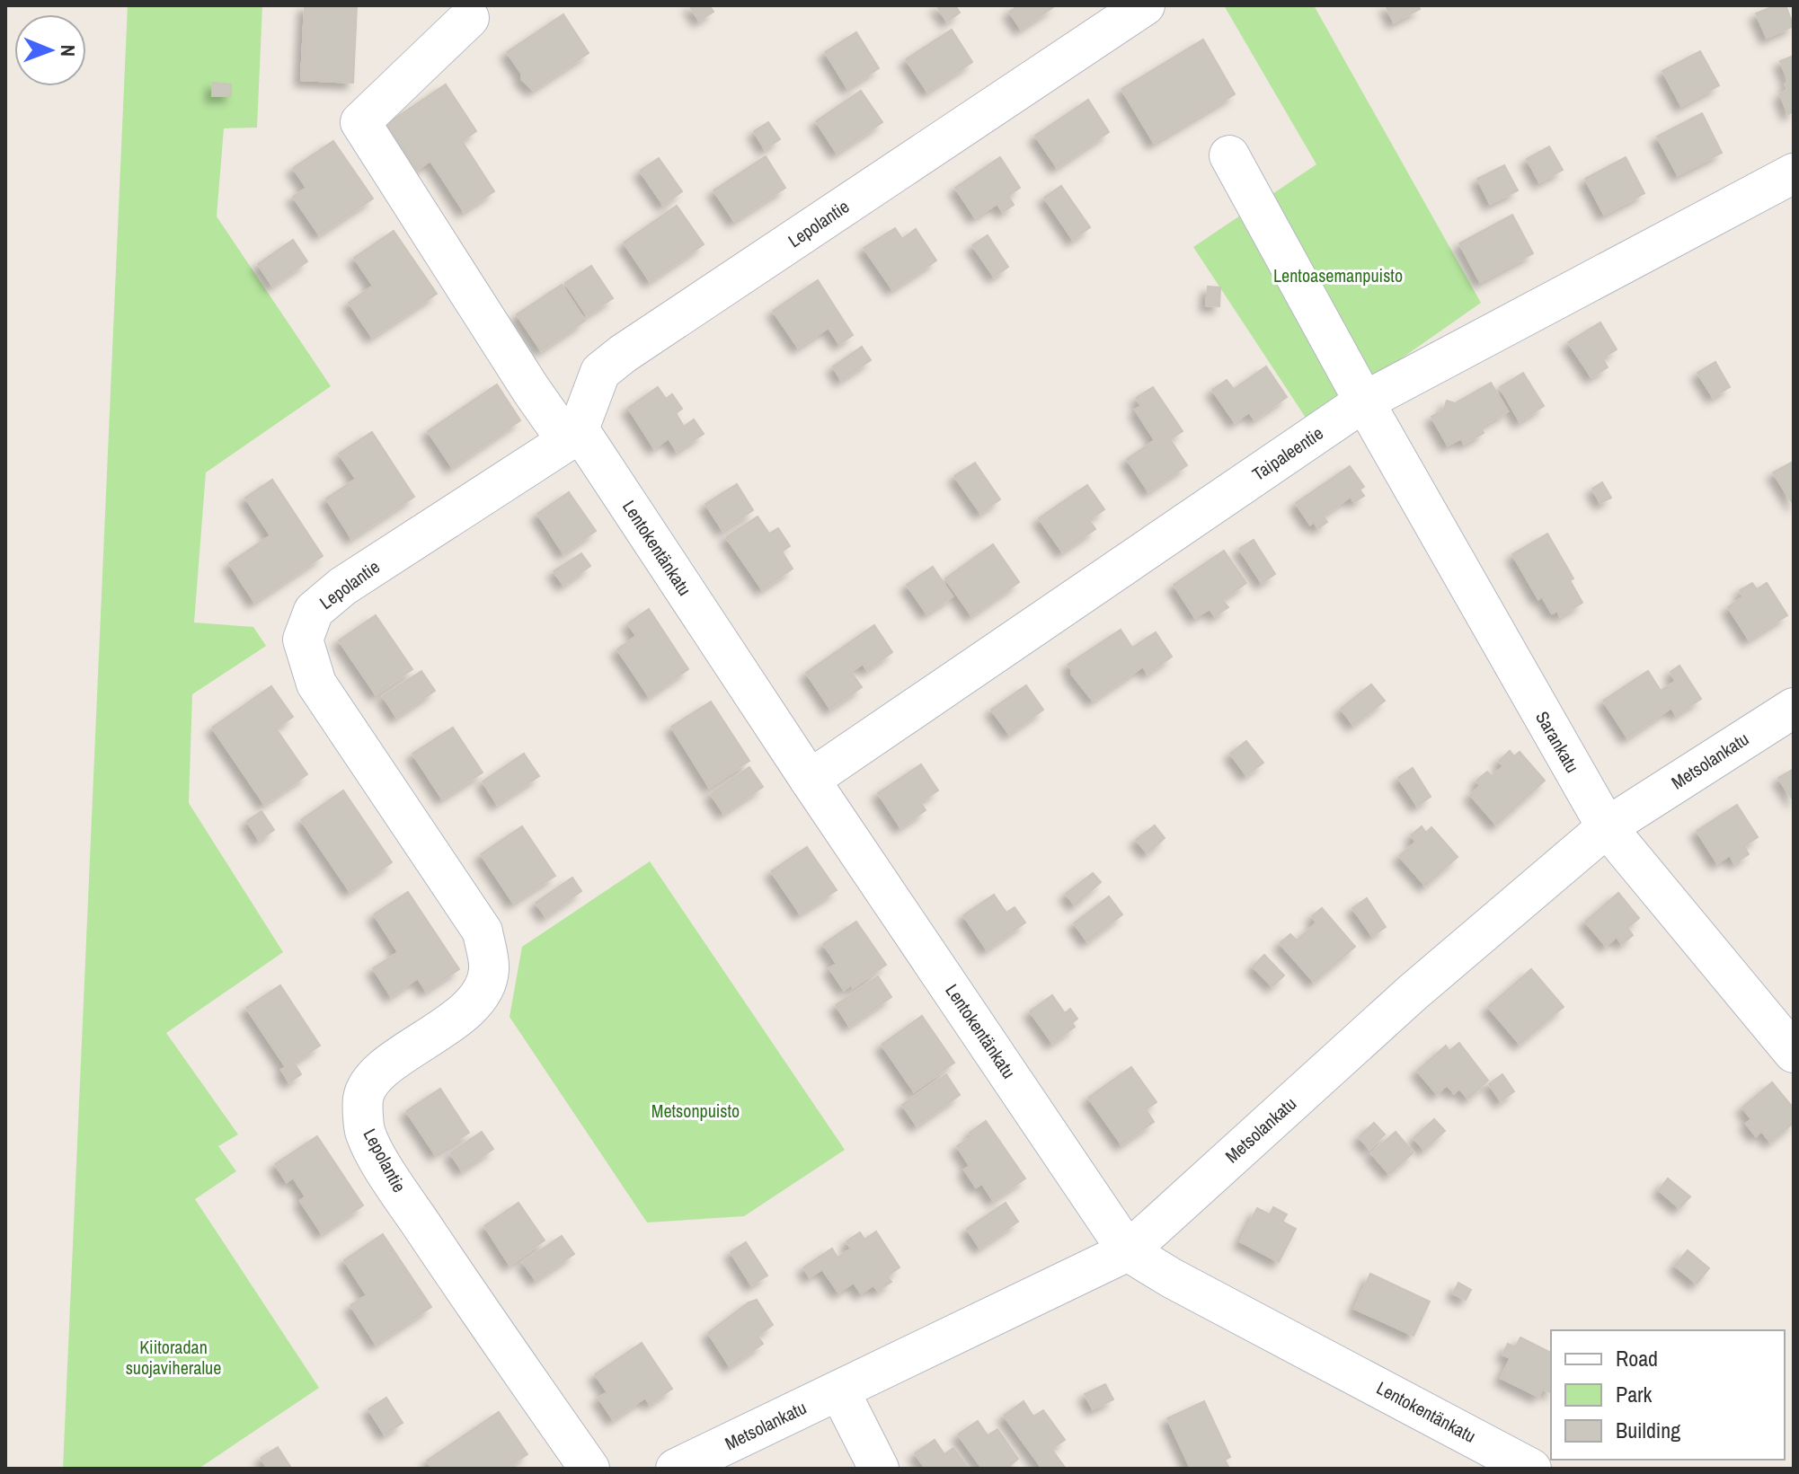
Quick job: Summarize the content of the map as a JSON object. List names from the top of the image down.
{
  "streets": {
    "street": [
      "Lepolantie",
      "Taipaleentie",
      "Lentokentänkatu",
      "Sarankatu",
      "Metsolankatu"
    ]
  },
  "crossings": [
    ["Lepolantie", "Lentokentänkatu"],
    ["Taipaleentie", "Lentokentänkatu"],
    ["Taipaleentie", "Sarankatu"],
    ["Lentokentänkatu", "Metsolankatu"],
    ["Sarankatu", "Metsolankatu"]
  ],
  "parks": ["Lentoasemanpuisto", "Metsonpuisto", "Kiitoradan suojaviheralue"],
  "legend": ["Road", "Park", "Building"],
  "north": "right"
}
